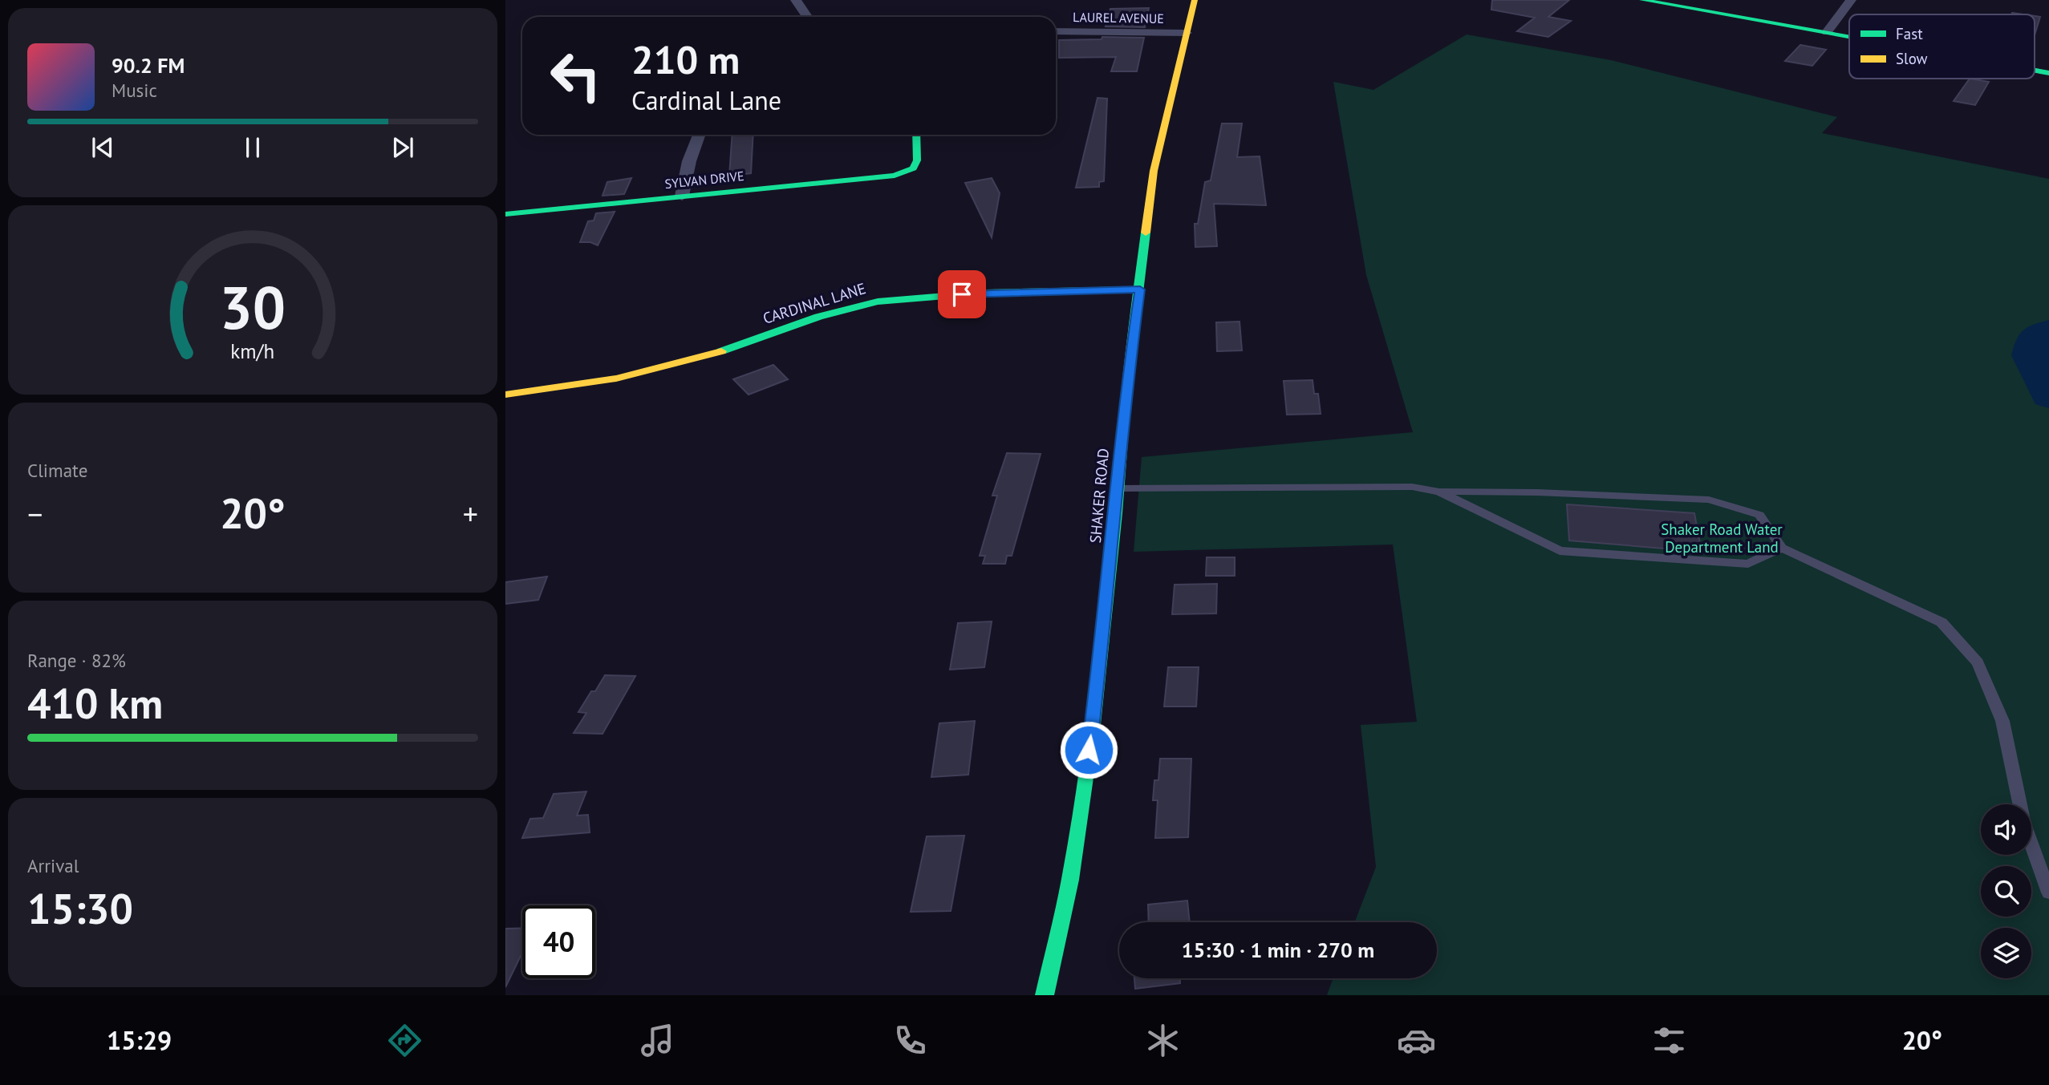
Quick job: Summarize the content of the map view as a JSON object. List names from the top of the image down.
{
  "streets": {
    "street": [
      "LAUREL AVENUE",
      "SYLVAN DRIVE",
      "CARDINAL LANE",
      "SHAKER ROAD"
    ]
  },
  "crossings": [
    ["LAUREL AVENUE", "SHAKER ROAD"],
    ["CARDINAL LANE", "SHAKER ROAD"]
  ],
  "parks": ["Shaker Road Water Department Land"],
  "legend": ["Fast", "Slow"],
  "page": {
    "turn": ["210 m", "Cardinal Lane"],
    "song": ["90.2 FM", "Music"],
    "tile": [
      "Climate",
      ["Range · 82%", "410 km"],
      ["Arrival", "15:30"]
    ],
    "heat": ["−", "20°", "+"],
    "limit": "40",
    "trip": "15:30 · 1 min · 270 m",
    "tabs": ["15:29", "20°"],
    "gauge": ["30", "km/h"]
  }
}
